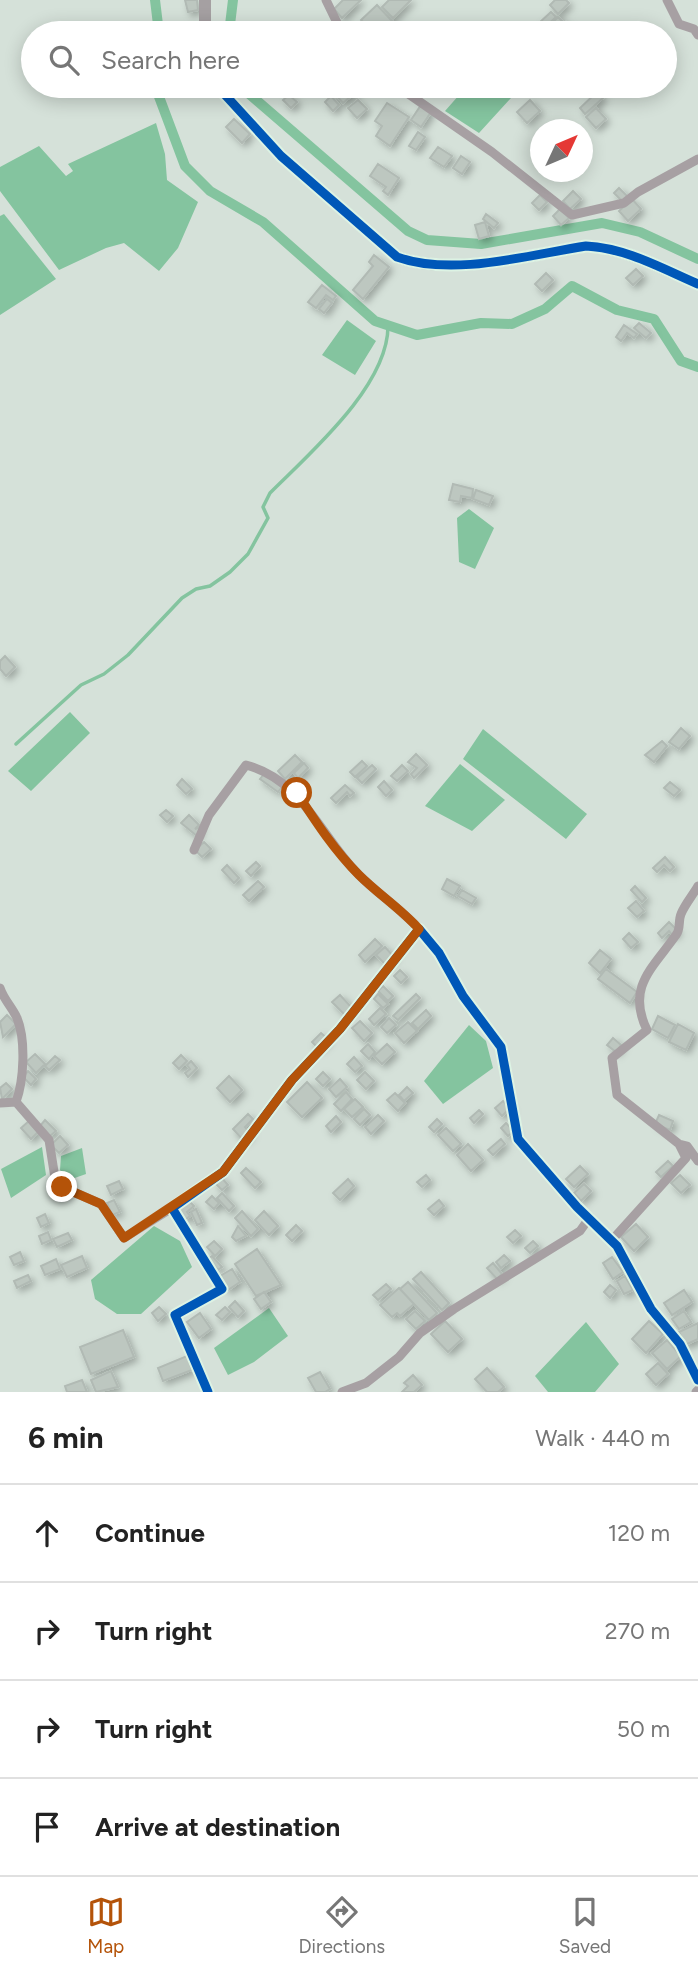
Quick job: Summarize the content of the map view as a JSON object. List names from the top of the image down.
{
  "north": "top right",
  "page": {
    "search": "Search here",
    "heading": ["6 min", "Walk · 440 m"],
    "list": [
      ["Continue", "120 m"],
      ["Turn right", "270 m"],
      ["Turn right", "50 m"],
      "Arrive at destination"
    ],
    "nav": ["Map", "Directions", "Saved"]
  }
}
